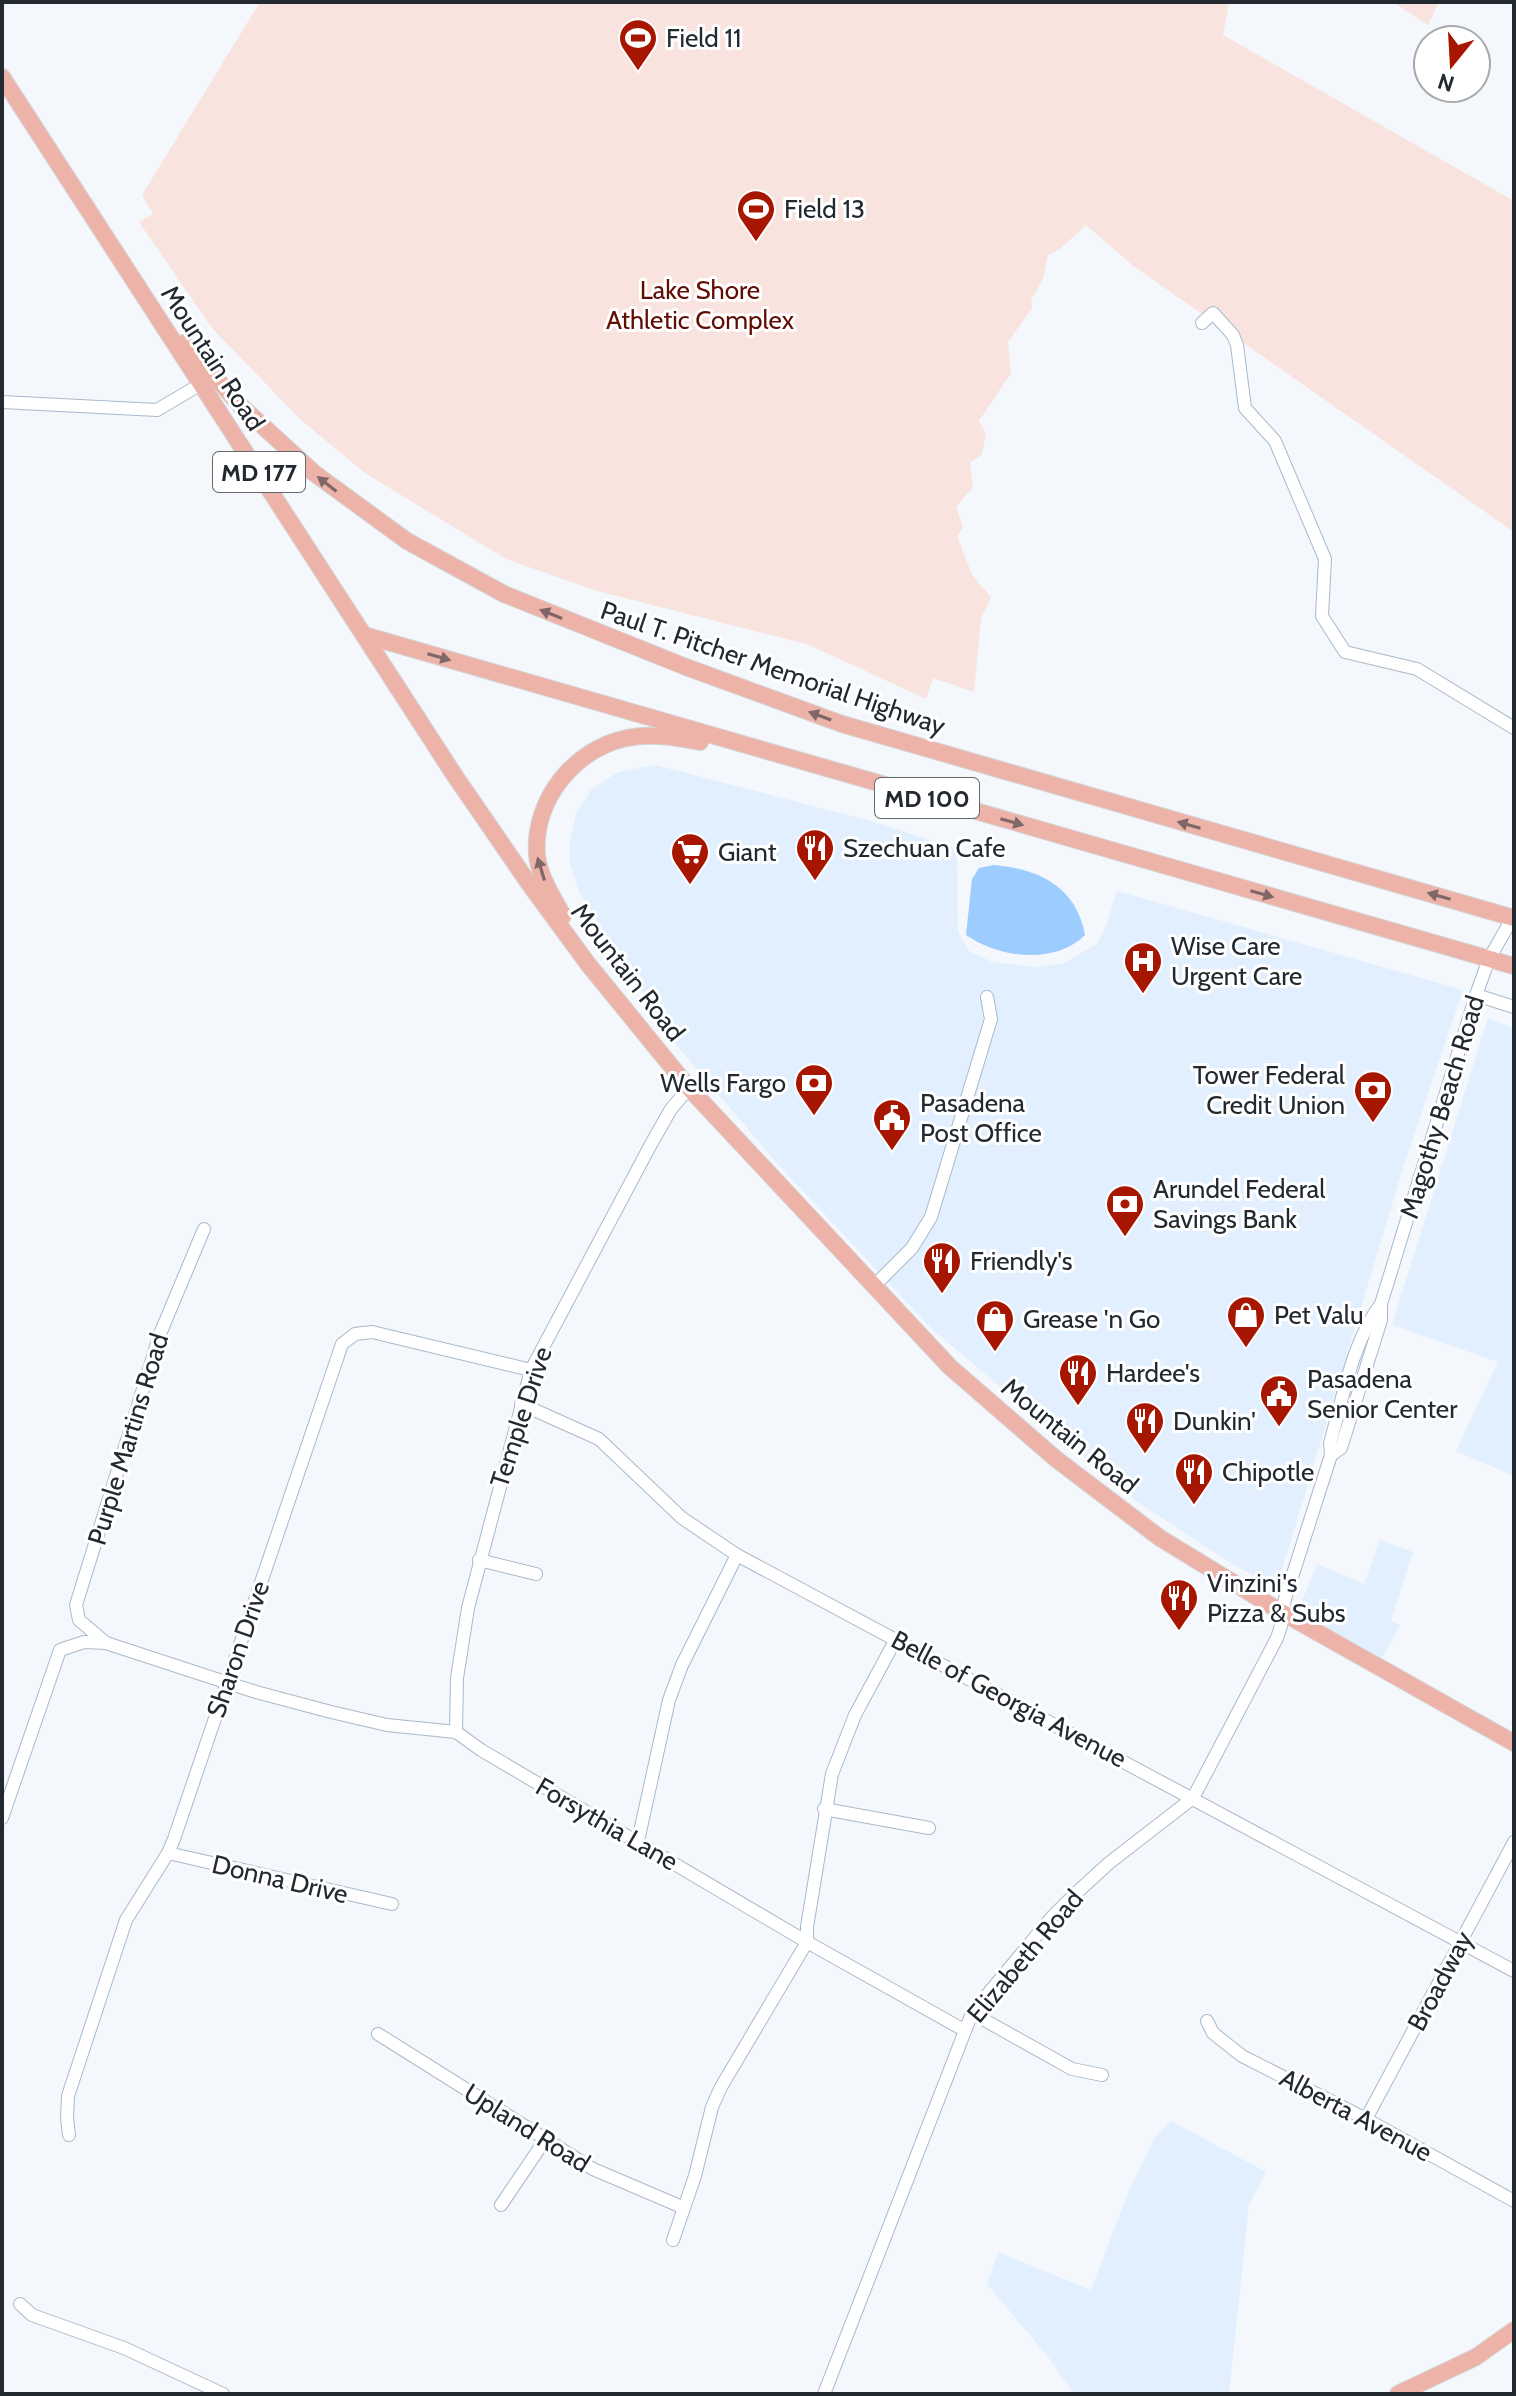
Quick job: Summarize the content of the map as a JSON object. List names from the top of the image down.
{
  "streets": {
    "main road": [
      "Mountain Road",
      "MD 177",
      "Paul T. Pitcher Memorial Highway",
      "MD 100"
    ],
    "street": [
      "Magothy Beach Road",
      "Temple Drive",
      "Purple Martins Road",
      "Sharon Drive",
      "Belle of Georgia Avenue",
      "Forsythia Lane",
      "Donna Drive",
      "Elizabeth Road",
      "Broadway",
      "Alberta Avenue",
      "Upland Road"
    ]
  },
  "crossings": [
    ["Mountain Road", "Paul T. Pitcher Memorial Highway"],
    ["Mountain Road", "MD 100"],
    ["Mountain Road", "Magothy Beach Road"],
    ["Mountain Road", "Temple Drive"],
    ["Mountain Road", "Elizabeth Road"],
    ["Paul T. Pitcher Memorial Highway", "Magothy Beach Road"],
    ["MD 100", "Magothy Beach Road"],
    ["Magothy Beach Road", "Elizabeth Road"],
    ["Temple Drive", "Sharon Drive"],
    ["Temple Drive", "Belle of Georgia Avenue"],
    ["Temple Drive", "Forsythia Lane"],
    ["Purple Martins Road", "Sharon Drive"],
    ["Purple Martins Road", "Forsythia Lane"],
    ["Sharon Drive", "Forsythia Lane"],
    ["Sharon Drive", "Donna Drive"],
    ["Belle of Georgia Avenue", "Elizabeth Road"],
    ["Belle of Georgia Avenue", "Broadway"],
    ["Forsythia Lane", "Elizabeth Road"],
    ["Broadway", "Alberta Avenue"]
  ],
  "parks": ["Lake Shore Athletic Complex"],
  "places": {
    "sports": ["Field 11", "Field 13"],
    "restaurant": [
      "Szechuan Cafe",
      "Friendly's",
      "Hardee's",
      "Dunkin'",
      "Chipotle",
      "Vinzini's Pizza & Subs"
    ],
    "supermarket": ["Giant"],
    "hospital": ["Wise Care Urgent Care"],
    "bank": ["Wells Fargo", "Tower Federal Credit Union", "Arundel Federal Savings Bank"],
    "public building": ["Pasadena Post Office", "Pasadena Senior Center"],
    "shop": ["Pet Valu", "Grease 'n Go"]
  },
  "north": "bottom"
}
